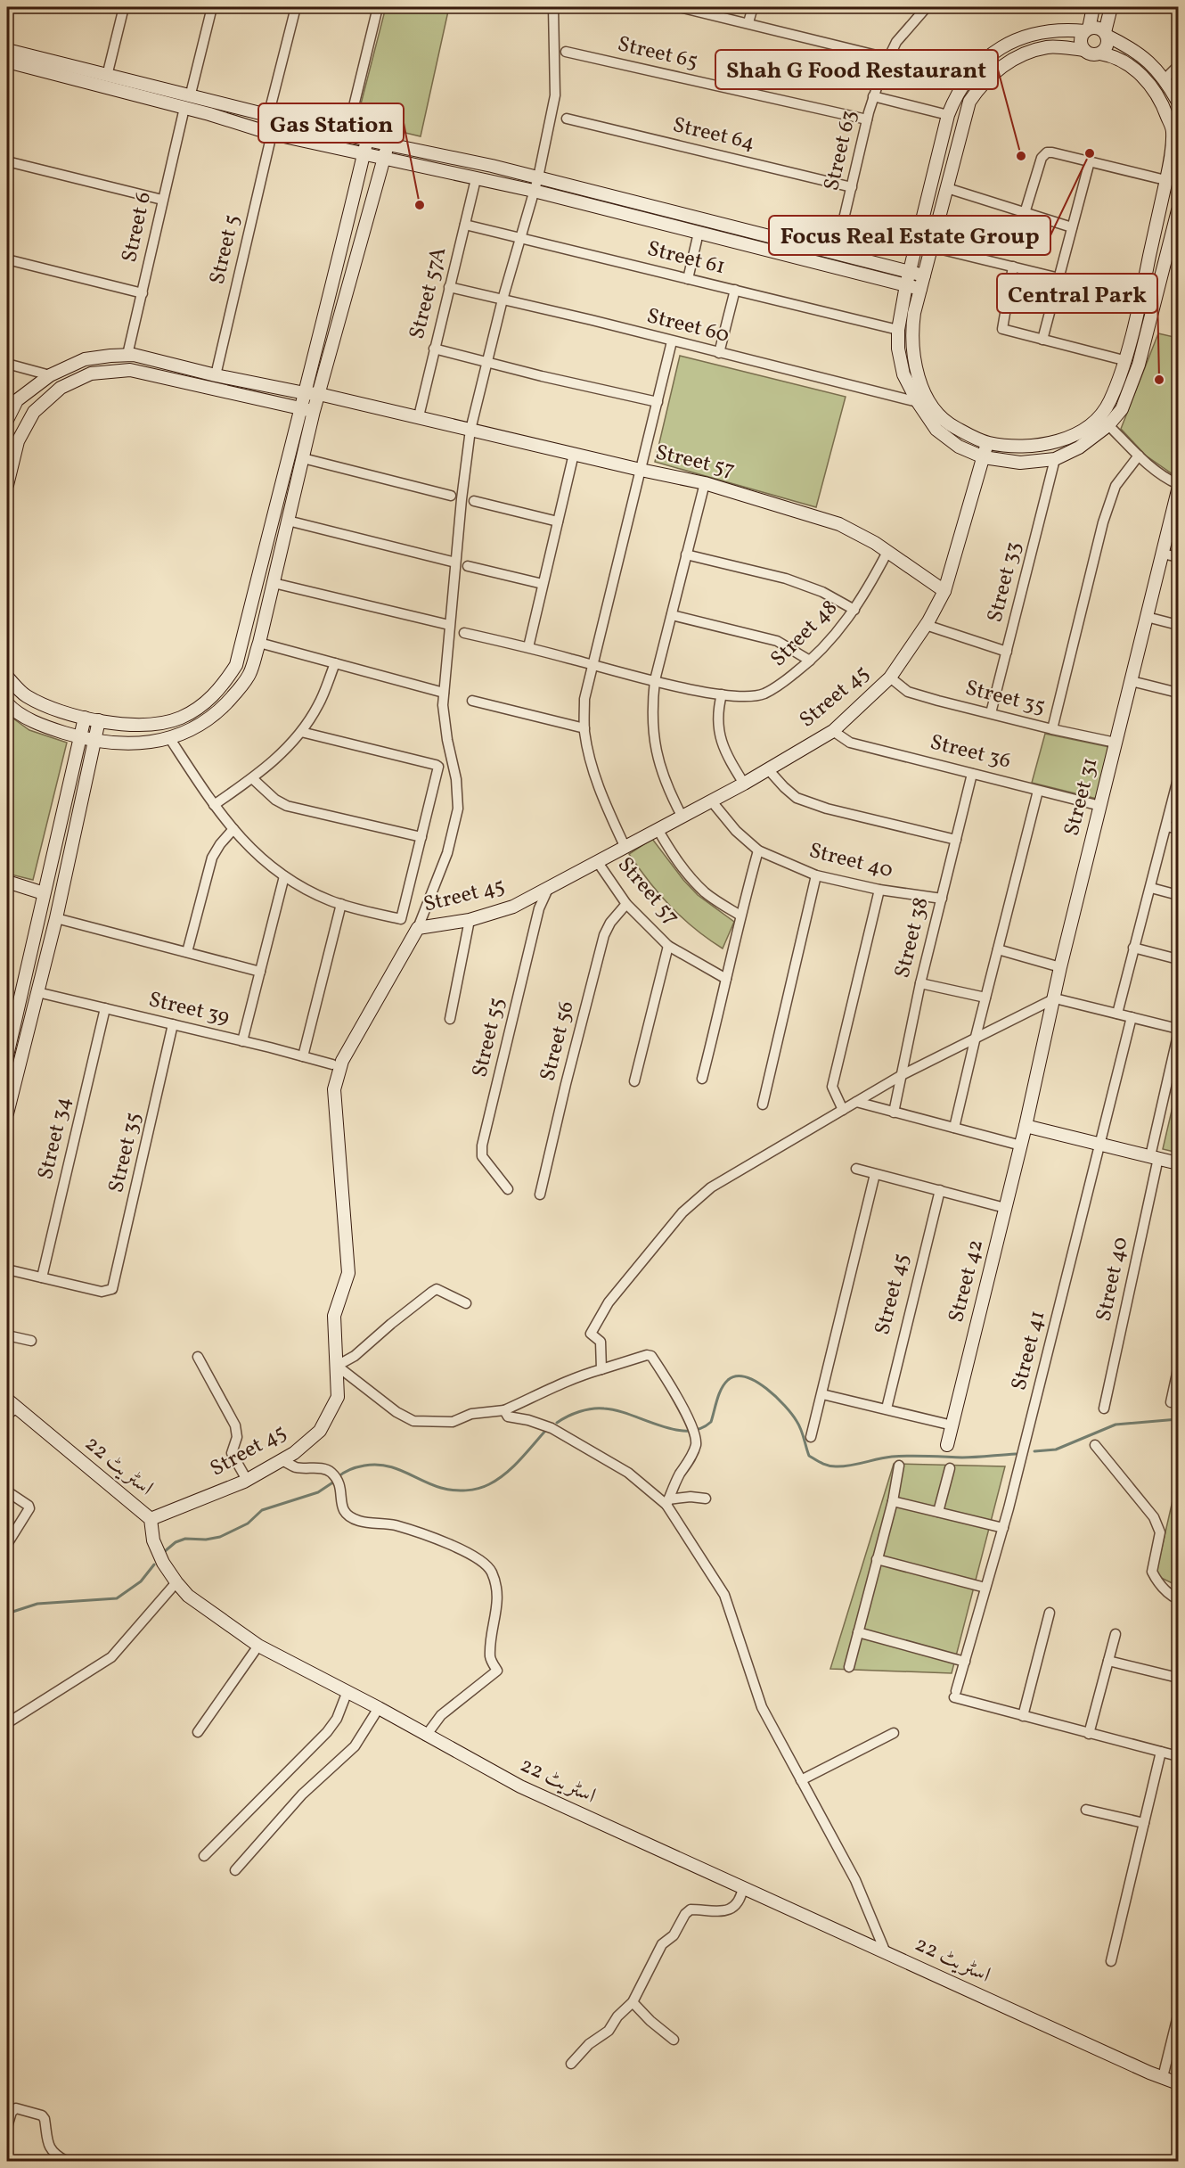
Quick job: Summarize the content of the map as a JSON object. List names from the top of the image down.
{
  "streets": {
    "street": [
      "Street 65",
      "Street 64",
      "Street 63",
      "Street 6",
      "Street 5",
      "Street 61",
      "Street 57A",
      "Street 60",
      "Street 57",
      "Street 33",
      "Street 48",
      "Street 45",
      "Street 35",
      "Street 36",
      "Street 31",
      "Street 40",
      "Street 38",
      "Street 39",
      "Street 55",
      "Street 56",
      "Street 34",
      "Street 42",
      "Street 41",
      "اسٹریٹ 22"
    ]
  },
  "crossings": [
    ["Street 65", "Street 63"],
    ["Street 64", "Street 63"],
    ["Street 6", "Street 57"],
    ["Street 5", "Street 57"],
    ["Street 61", "Street 57A"],
    ["Street 57A", "Street 60"],
    ["Street 57A", "Street 57"],
    ["Street 57", "Street 48"],
    ["Street 57", "Street 45"],
    ["Street 57", "Street 56"],
    ["Street 33", "Street 35"],
    ["Street 45", "Street 35"],
    ["Street 45", "Street 36"],
    ["Street 45", "Street 40"],
    ["Street 45", "Street 55"],
    ["Street 45", "اسٹریٹ 22"],
    ["Street 35", "Street 31"],
    ["Street 35", "Street 39"],
    ["Street 35", "Street 34"],
    ["Street 36", "Street 31"],
    ["Street 36", "Street 38"],
    ["Street 31", "Street 42"],
    ["Street 40", "Street 38"],
    ["Street 39", "Street 34"]
  ],
  "places": [
    "Focus Real Estate Group",
    "Shah G Food Restaurant",
    "Gas Station",
    "Central Park"
  ]
}
